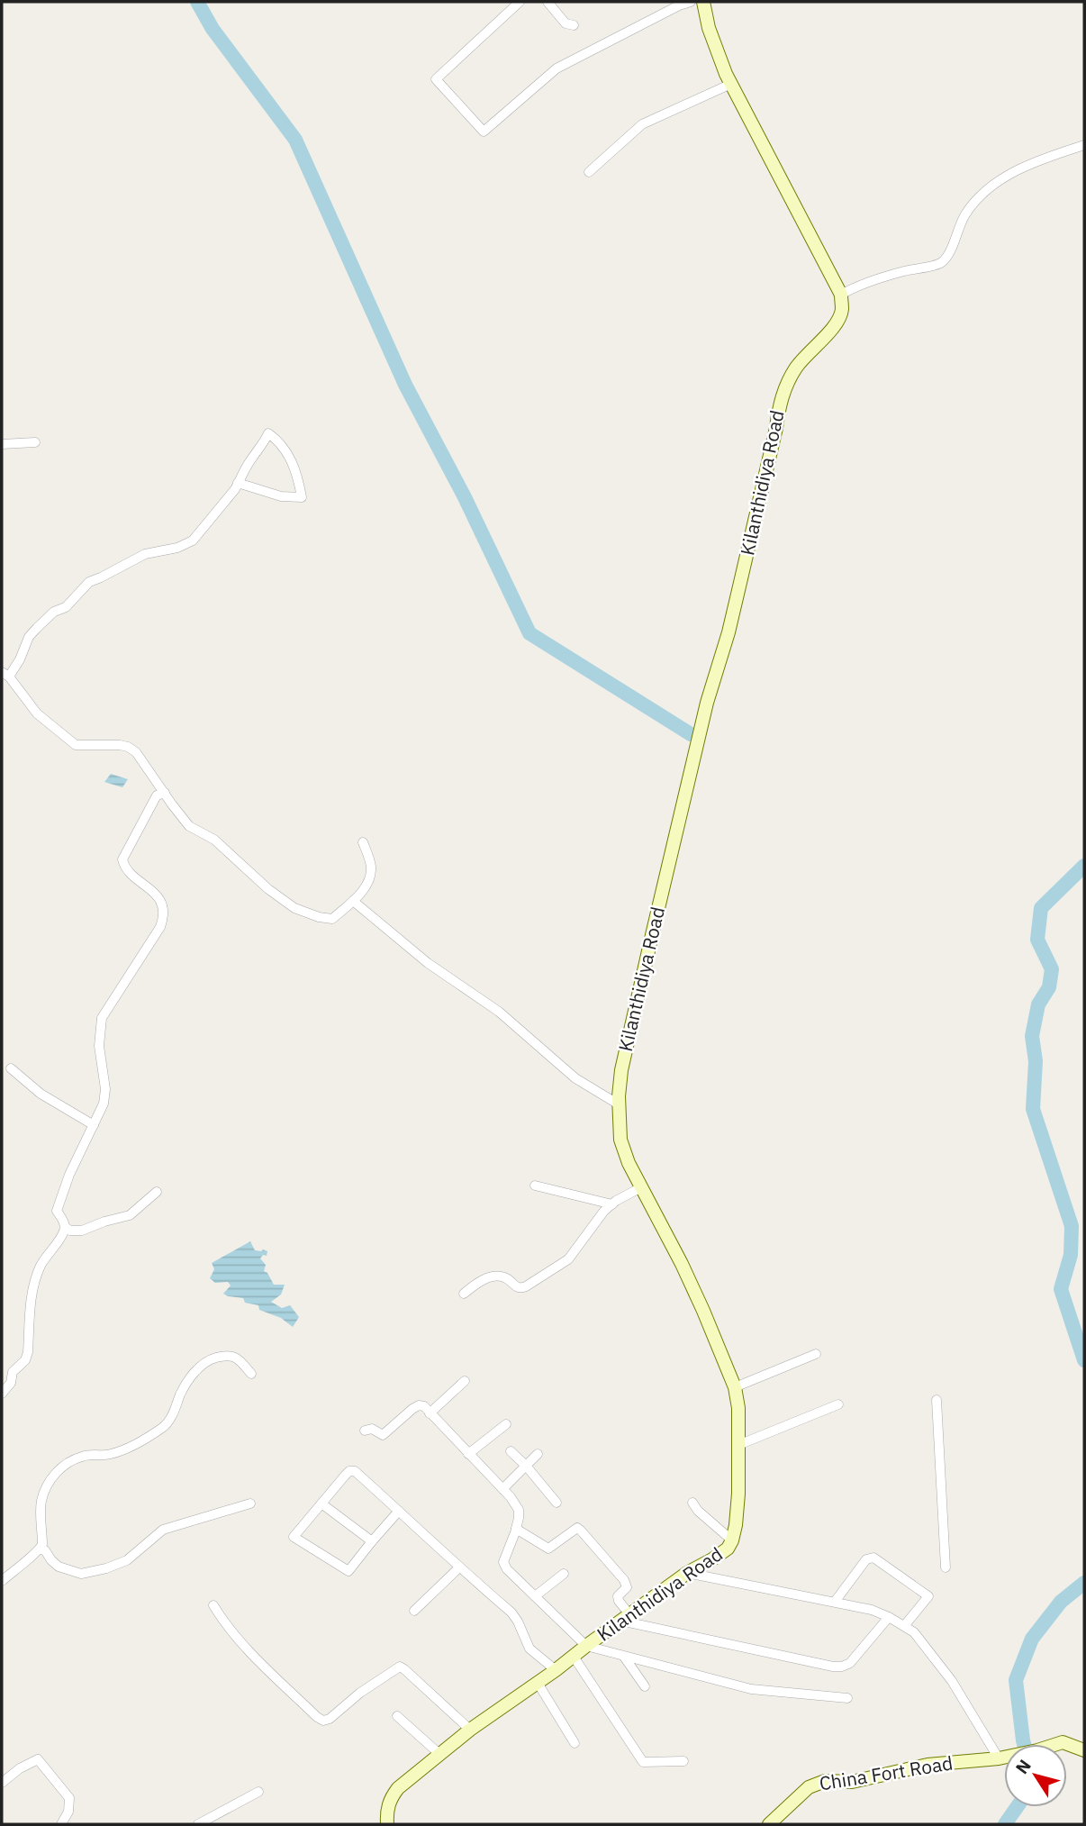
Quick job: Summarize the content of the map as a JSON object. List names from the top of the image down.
{
  "streets": {
    "street": ["Kilanthidiya Road", "China Fort Road"]
  },
  "north": "top left"
}
